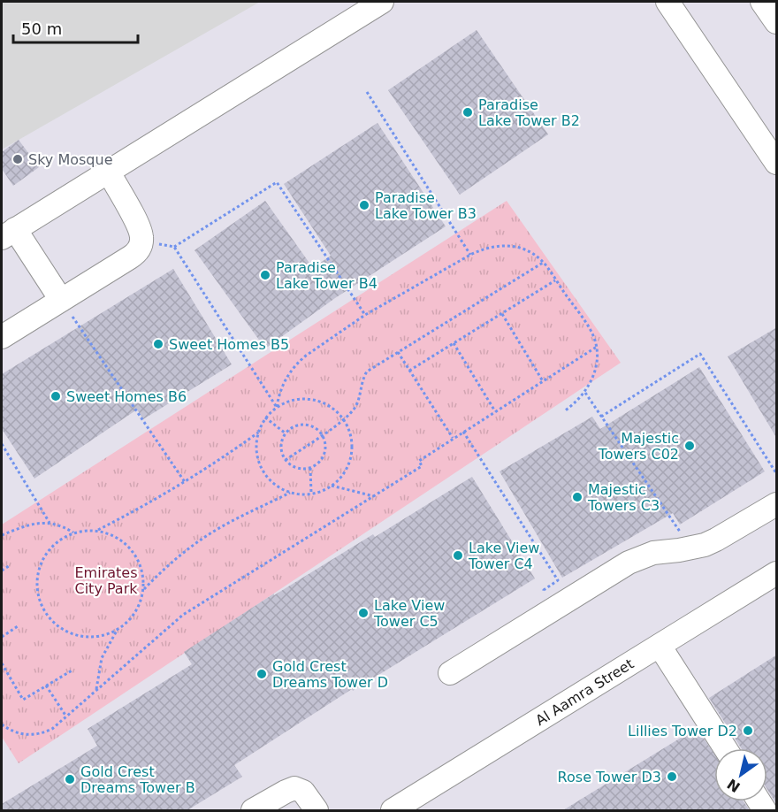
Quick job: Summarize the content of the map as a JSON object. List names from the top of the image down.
{
  "streets": {
    "street": ["Al Aamra Street"]
  },
  "parks": ["Emirates City Park"],
  "places": [
    "Paradise Lake Tower B2",
    "Sky Mosque",
    "Paradise Lake Tower B3",
    "Paradise Lake Tower B4",
    "Sweet Homes B5",
    "Sweet Homes B6",
    "Majestic Towers C02",
    "Majestic Towers C3",
    "Lake View Tower C4",
    "Lake View Tower C5",
    "Gold Crest Dreams Tower D",
    "Lillies Tower D2",
    "Rose Tower D3",
    "Gold Crest Dreams Tower B"
  ],
  "scale_bar": "50 m",
  "north": "bottom left"
}
